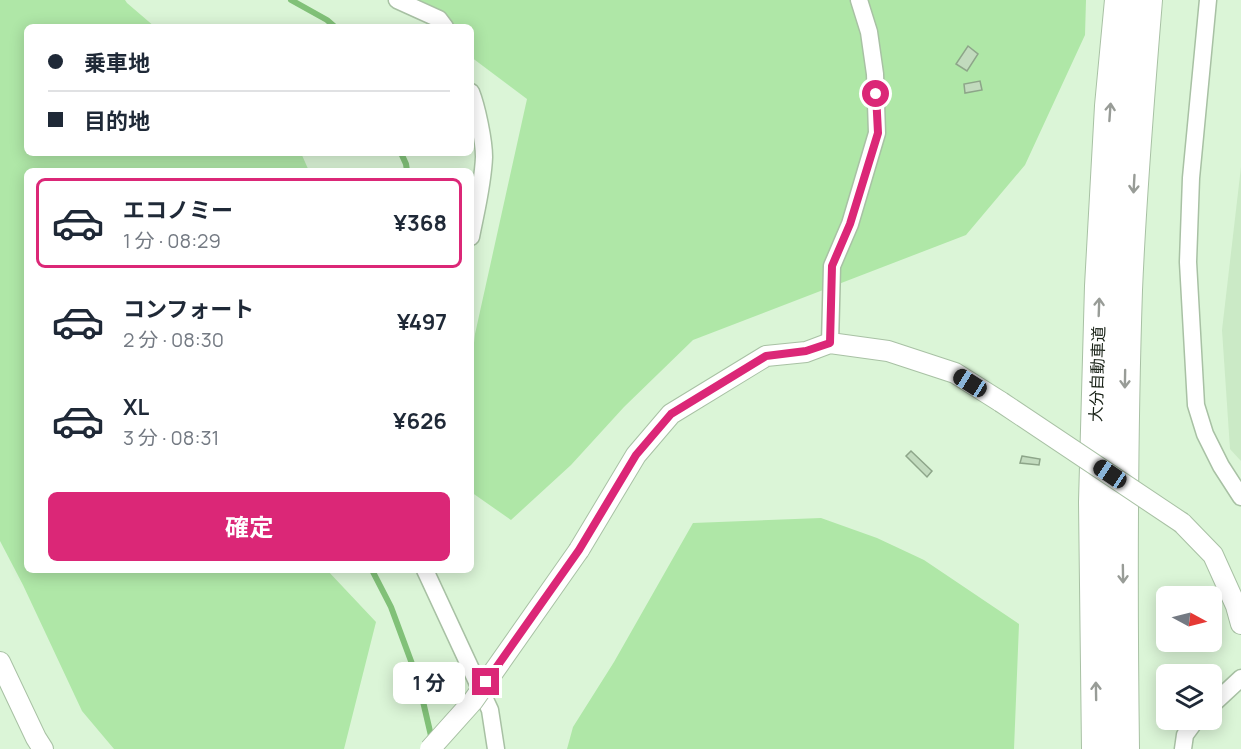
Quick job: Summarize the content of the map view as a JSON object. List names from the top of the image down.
{
  "streets": {
    "highway": ["大分自動車道"]
  },
  "north": "right",
  "page": {
    "banner": ["乗車地", "目的地"],
    "list": [
      {
        "name": "エコノミー",
        "note": "1 分 · 08:29",
        "value": "¥368"
      },
      {
        "name": "コンフォート",
        "note": "2 分 · 08:30",
        "value": "¥497"
      },
      {
        "name": "XL",
        "note": "3 分 · 08:31",
        "value": "¥626"
      }
    ],
    "buttons": "確定",
    "bubble": "1 分"
  }
}
